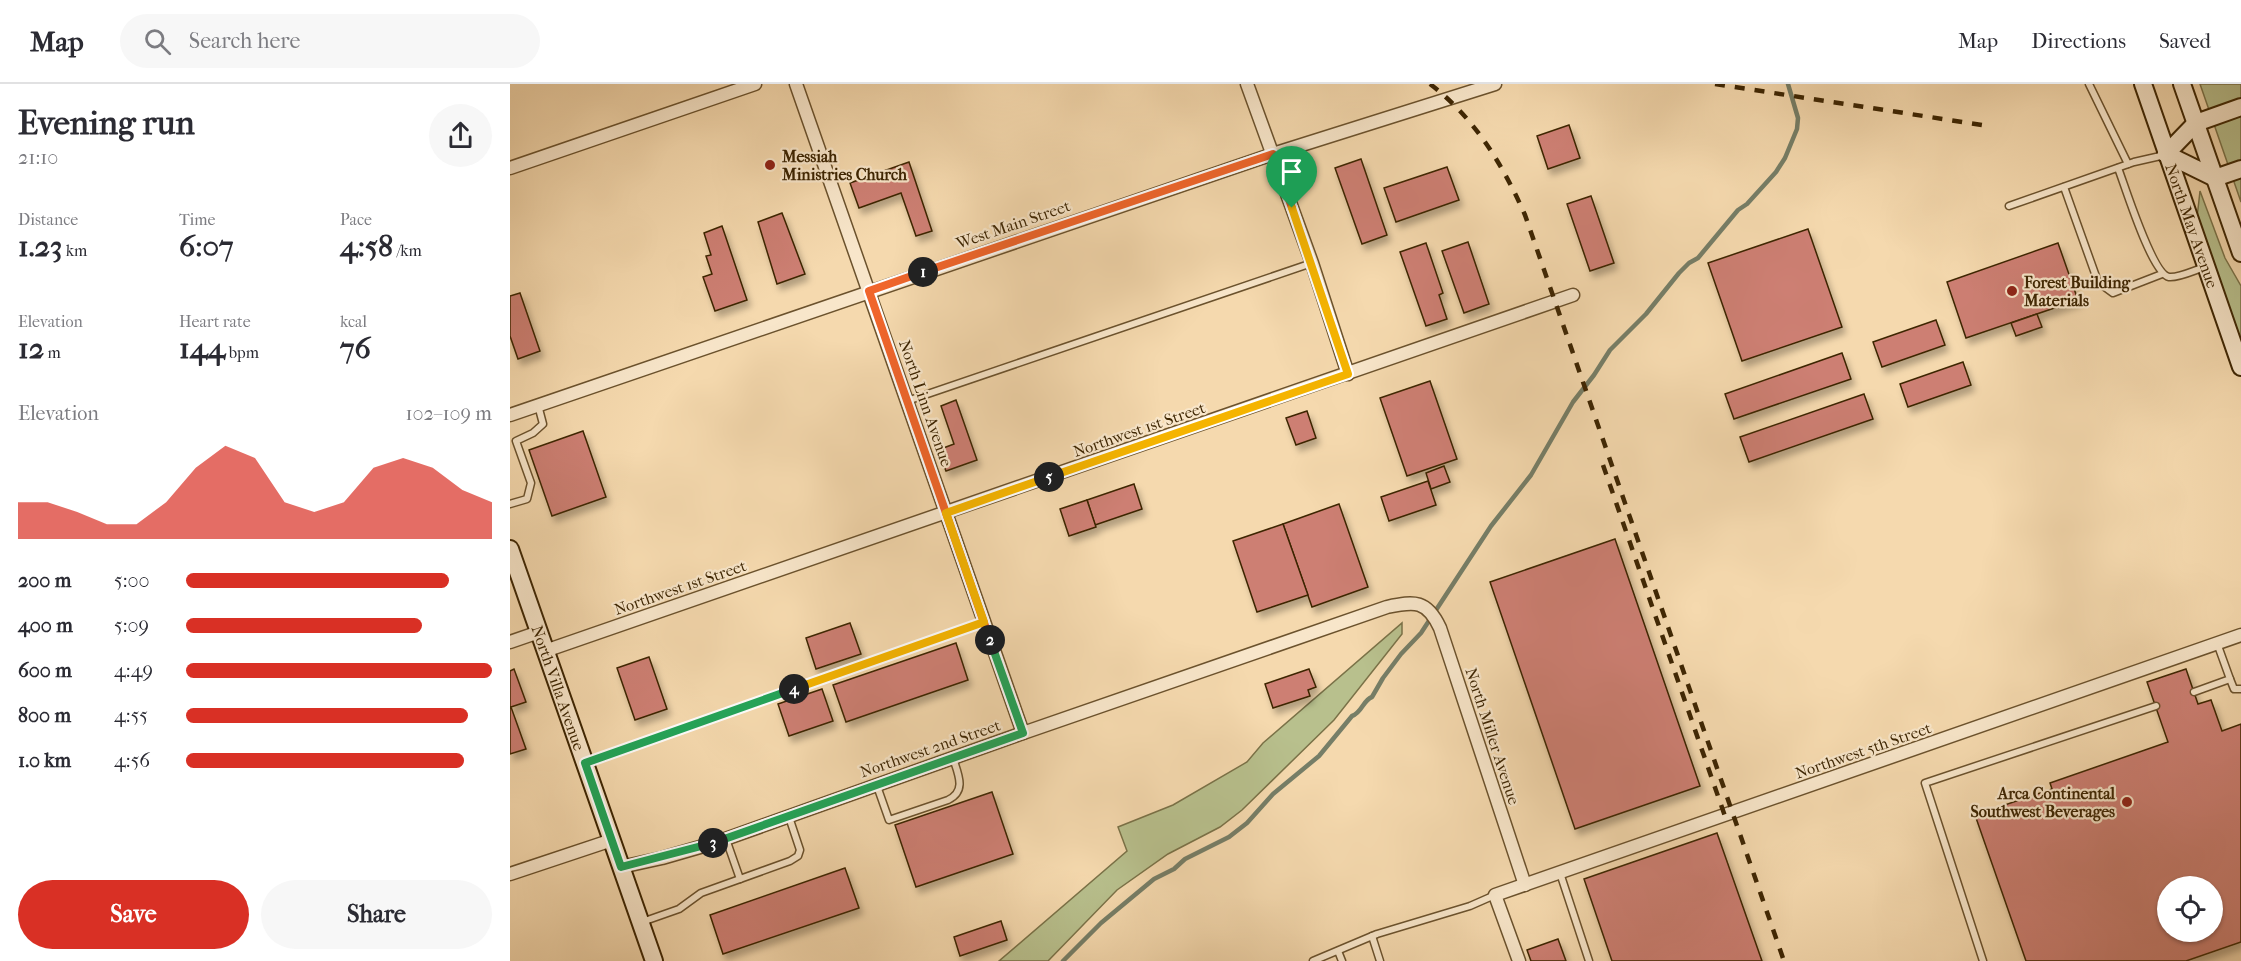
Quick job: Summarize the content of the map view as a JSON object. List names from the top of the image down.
{
  "streets": {
    "main road": ["North May Avenue", "North Villa Avenue"],
    "street": [
      "West Main Street",
      "North Linn Avenue",
      "Northwest 1st Street",
      "North Miller Avenue",
      "Northwest 2nd Street",
      "Northwest 5th Street"
    ]
  },
  "crossings": [
    ["West Main Street", "North Linn Avenue"],
    ["North Linn Avenue", "Northwest 1st Street"],
    ["North Linn Avenue", "Northwest 2nd Street"],
    ["Northwest 1st Street", "North Villa Avenue"],
    ["North Villa Avenue", "Northwest 2nd Street"],
    ["North Miller Avenue", "Northwest 2nd Street"],
    ["North Miller Avenue", "Northwest 5th Street"]
  ],
  "places": ["Messiah Ministries Church", "Forest Building Materials", "Arca Continental Southwest Beverages"],
  "page": {
    "header": "Map",
    "search": "Search here",
    "nav": ["Map", "Directions", "Saved"],
    "heading": ["Evening run", "21:10"],
    "stats": [
      ["Distance", "1.23 km"],
      ["Time", "6:07"],
      ["Pace", "4:58 /km"],
      ["Elevation", "12 m"],
      ["Heart rate", "144 bpm"],
      ["kcal", "76"]
    ],
    "pins": [
      "1",
      "5",
      "2",
      "4",
      "3"
    ],
    "chart": ["Elevation", "102–109 m"],
    "list": [
      {
        "name": "200 m",
        "note": "5:00"
      },
      {
        "name": "400 m",
        "note": "5:09"
      },
      {
        "name": "600 m",
        "note": "4:49"
      },
      {
        "name": "800 m",
        "note": "4:55"
      },
      {
        "name": "1.0 km",
        "note": "4:56"
      }
    ],
    "buttons": ["Save", "Share"]
  }
}
